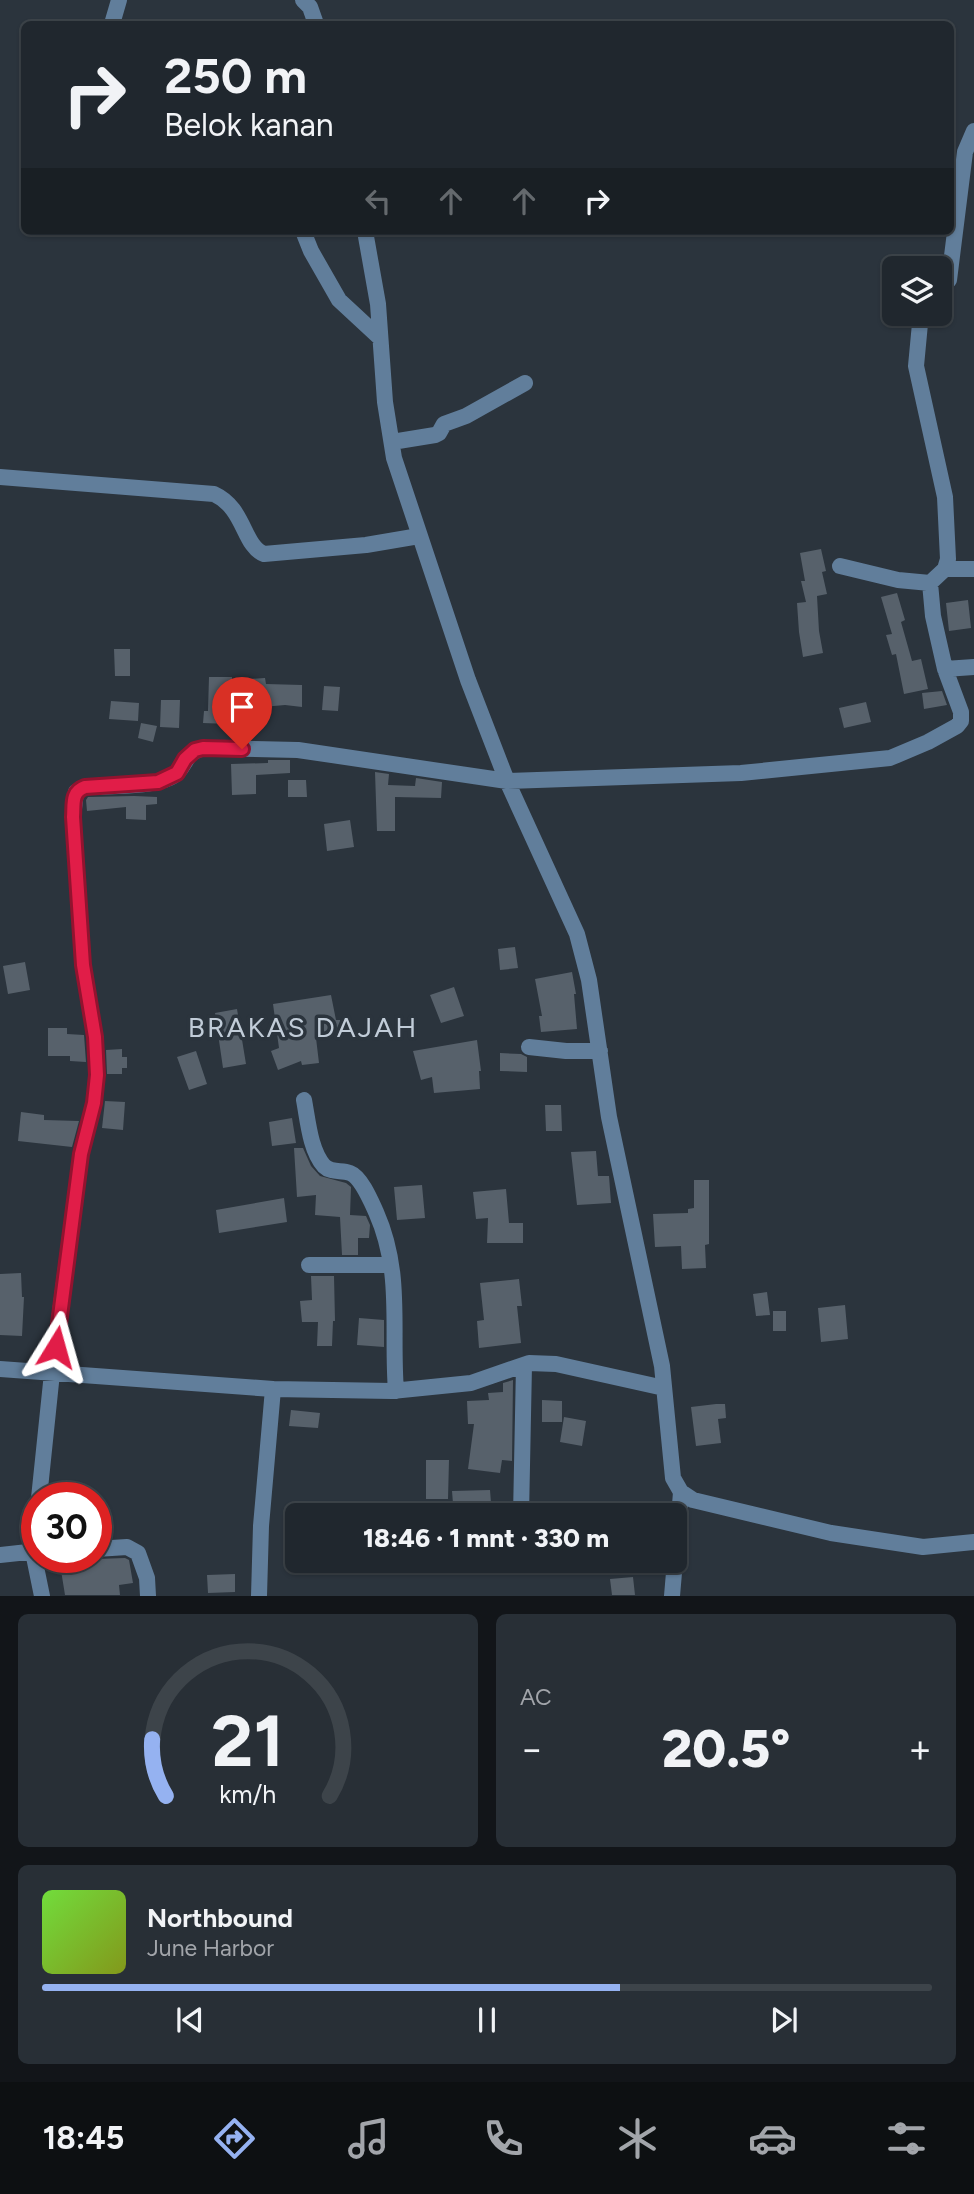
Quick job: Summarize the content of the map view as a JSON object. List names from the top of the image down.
{
  "districts": ["BRAKAS DAJAH"],
  "page": {
    "turn": ["250 m", "Belok kanan"],
    "limit": "30",
    "trip": "18:46 · 1 mnt · 330 m",
    "tile": "AC",
    "heat": ["−", "20.5°", "+"],
    "song": ["Northbound", "June Harbor"],
    "tabs": "18:45",
    "gauge": ["21", "km/h"]
  }
}
